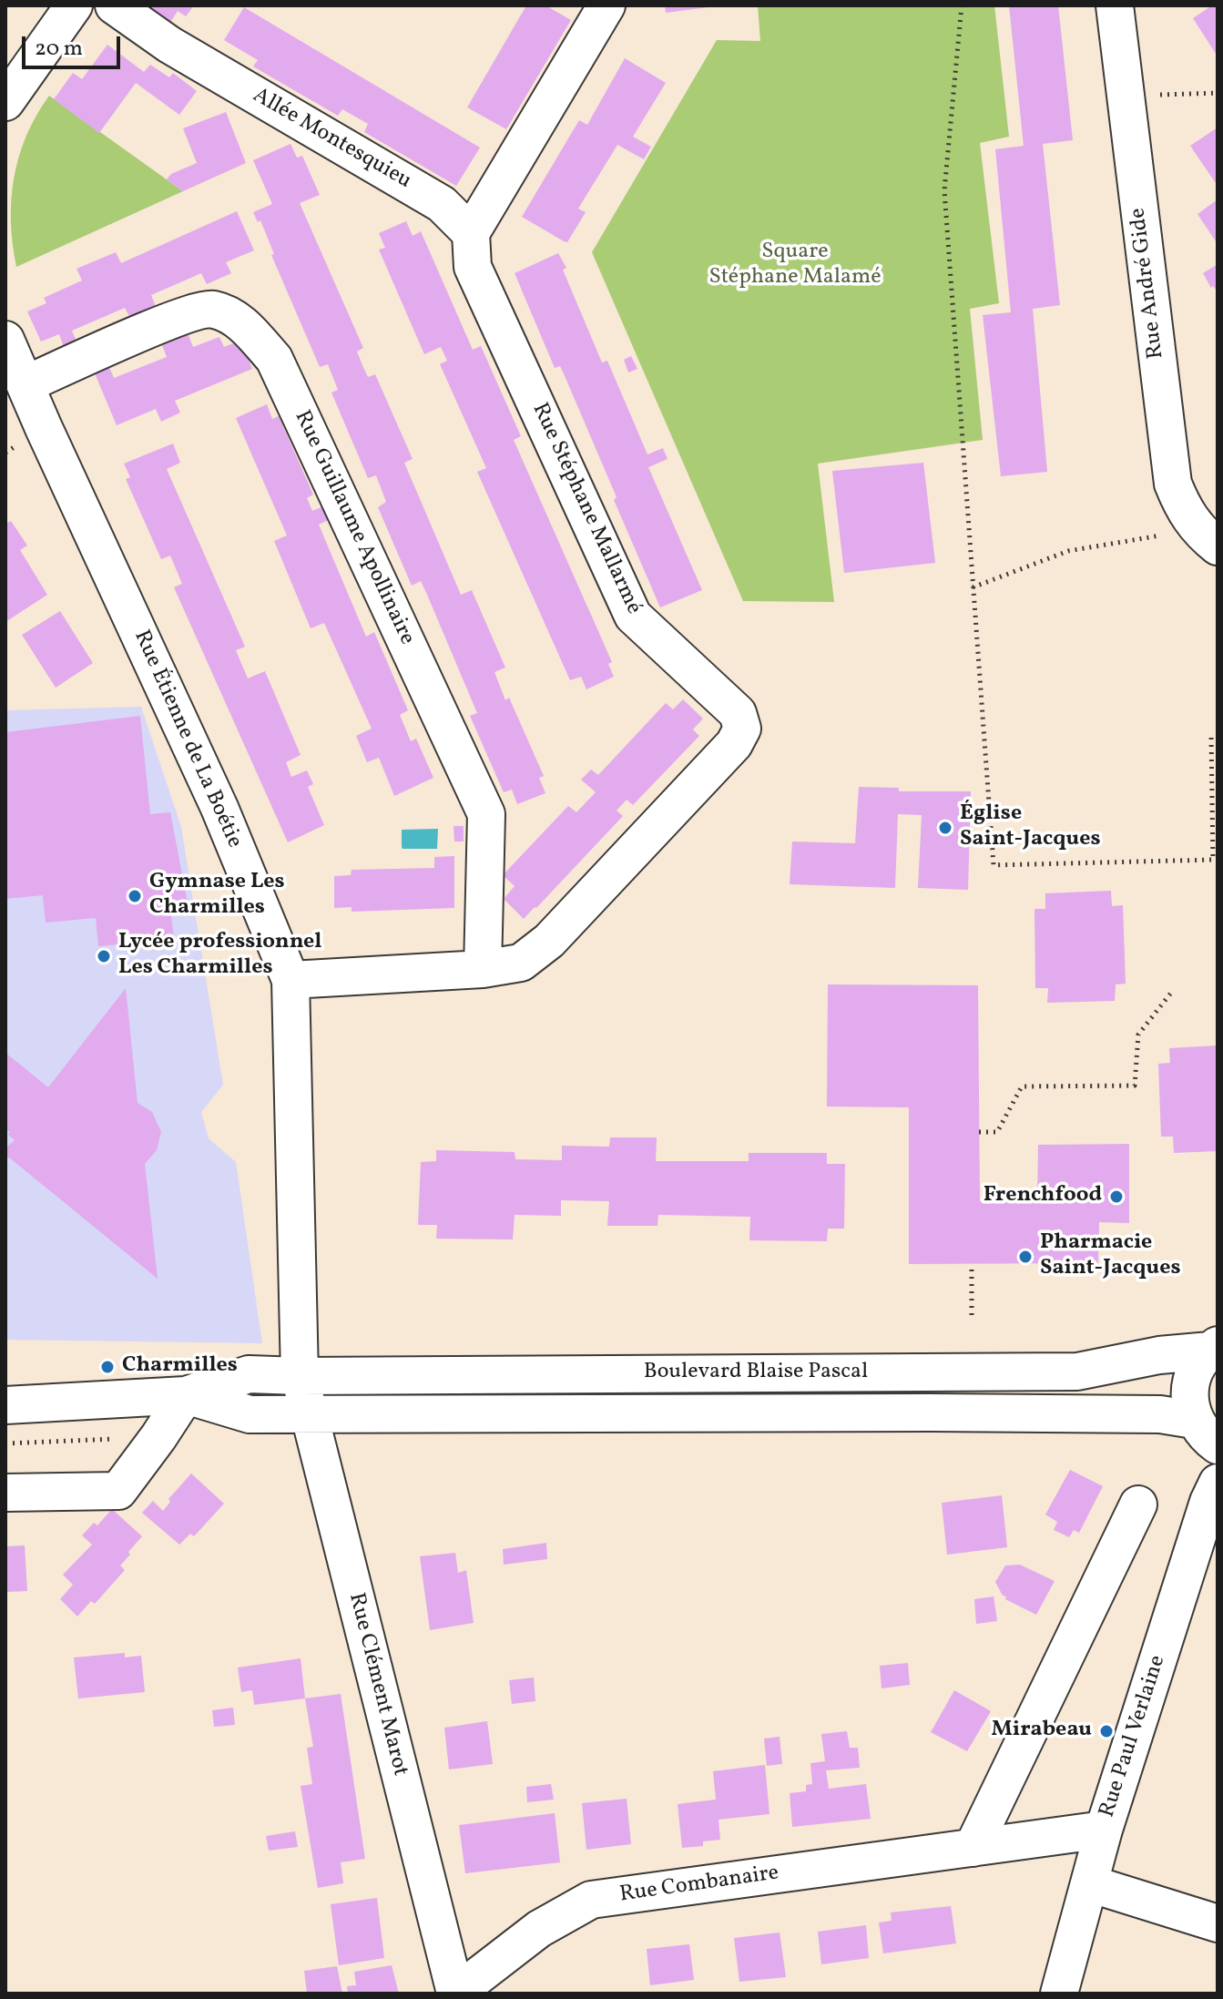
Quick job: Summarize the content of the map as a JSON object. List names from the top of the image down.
{
  "streets": {
    "street": [
      "Allée Montesquieu",
      "Rue André Gide",
      "Rue Stéphane Mallarmé",
      "Rue Guillaume Apollinaire",
      "Rue Étienne de La Boétie",
      "Boulevard Blaise Pascal",
      "Rue Clément Marot",
      "Rue Paul Verlaine",
      "Rue Combanaire"
    ]
  },
  "crossings": [
    ["Allée Montesquieu", "Rue Stéphane Mallarmé"],
    ["Rue Stéphane Mallarmé", "Rue Guillaume Apollinaire"],
    ["Rue Stéphane Mallarmé", "Rue Étienne de La Boétie"],
    ["Rue Guillaume Apollinaire", "Rue Étienne de La Boétie"],
    ["Rue Étienne de La Boétie", "Boulevard Blaise Pascal"],
    ["Rue Étienne de La Boétie", "Rue Clément Marot"],
    ["Boulevard Blaise Pascal", "Rue Clément Marot"],
    ["Rue Clément Marot", "Rue Combanaire"],
    ["Rue Paul Verlaine", "Rue Combanaire"]
  ],
  "parks": ["Square Stéphane Malamé"],
  "places": [
    "Église Saint-Jacques",
    "Gymnase Les Charmilles",
    "Lycée professionnel Les Charmilles",
    "Frenchfood",
    "Pharmacie Saint-Jacques",
    "Charmilles",
    "Mirabeau"
  ],
  "scale_bar": "20 m"
}
